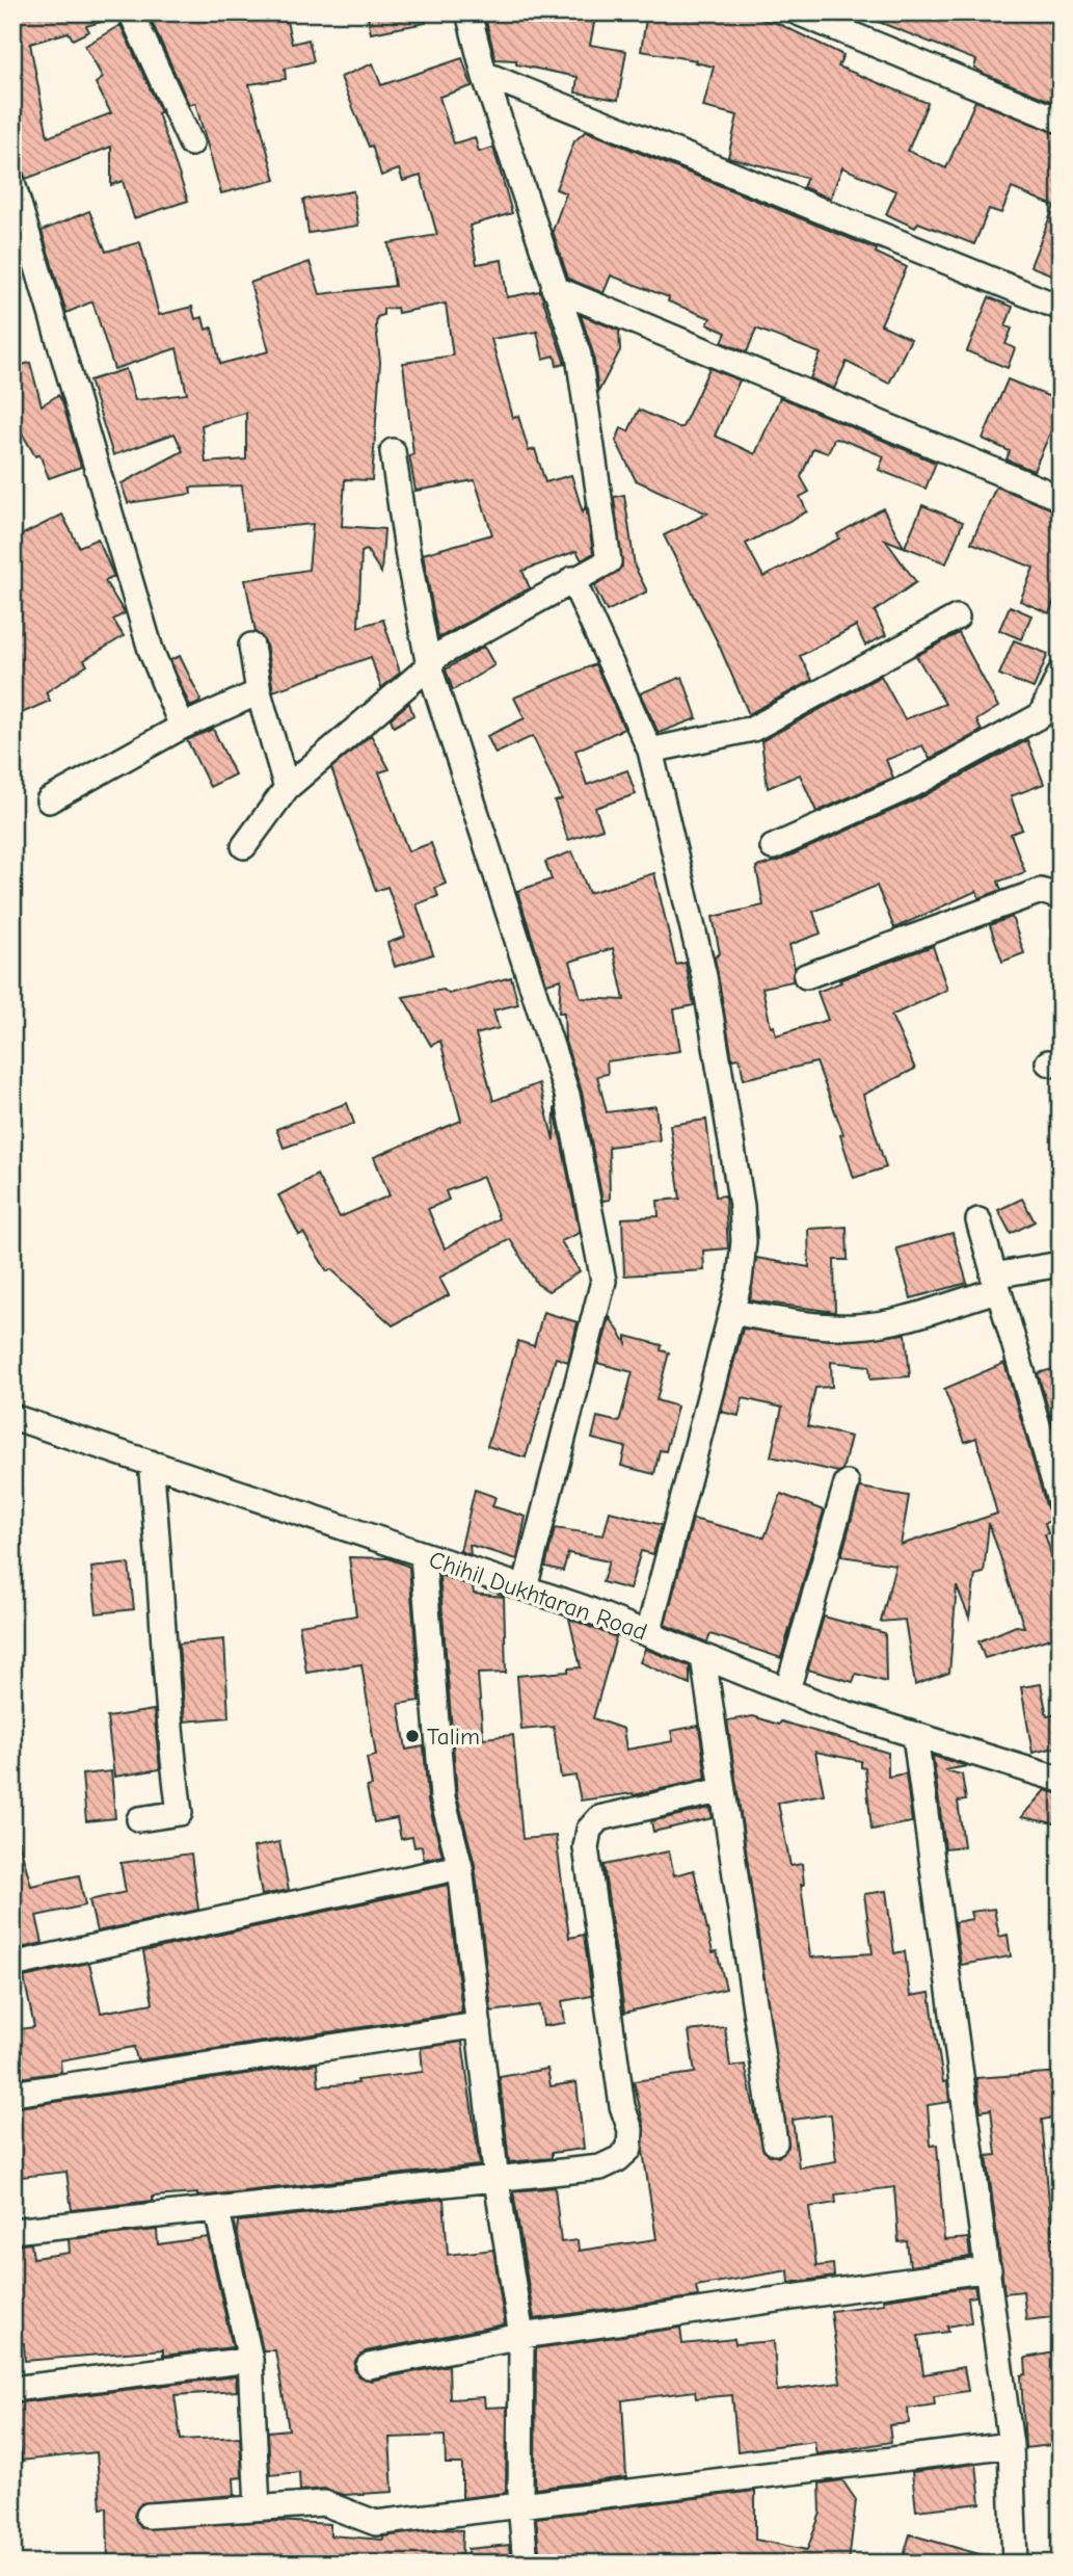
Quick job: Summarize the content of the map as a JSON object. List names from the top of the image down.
{
  "streets": {
    "street": ["Chihil Dukhtaran Road"]
  },
  "places": ["Talim"]
}
